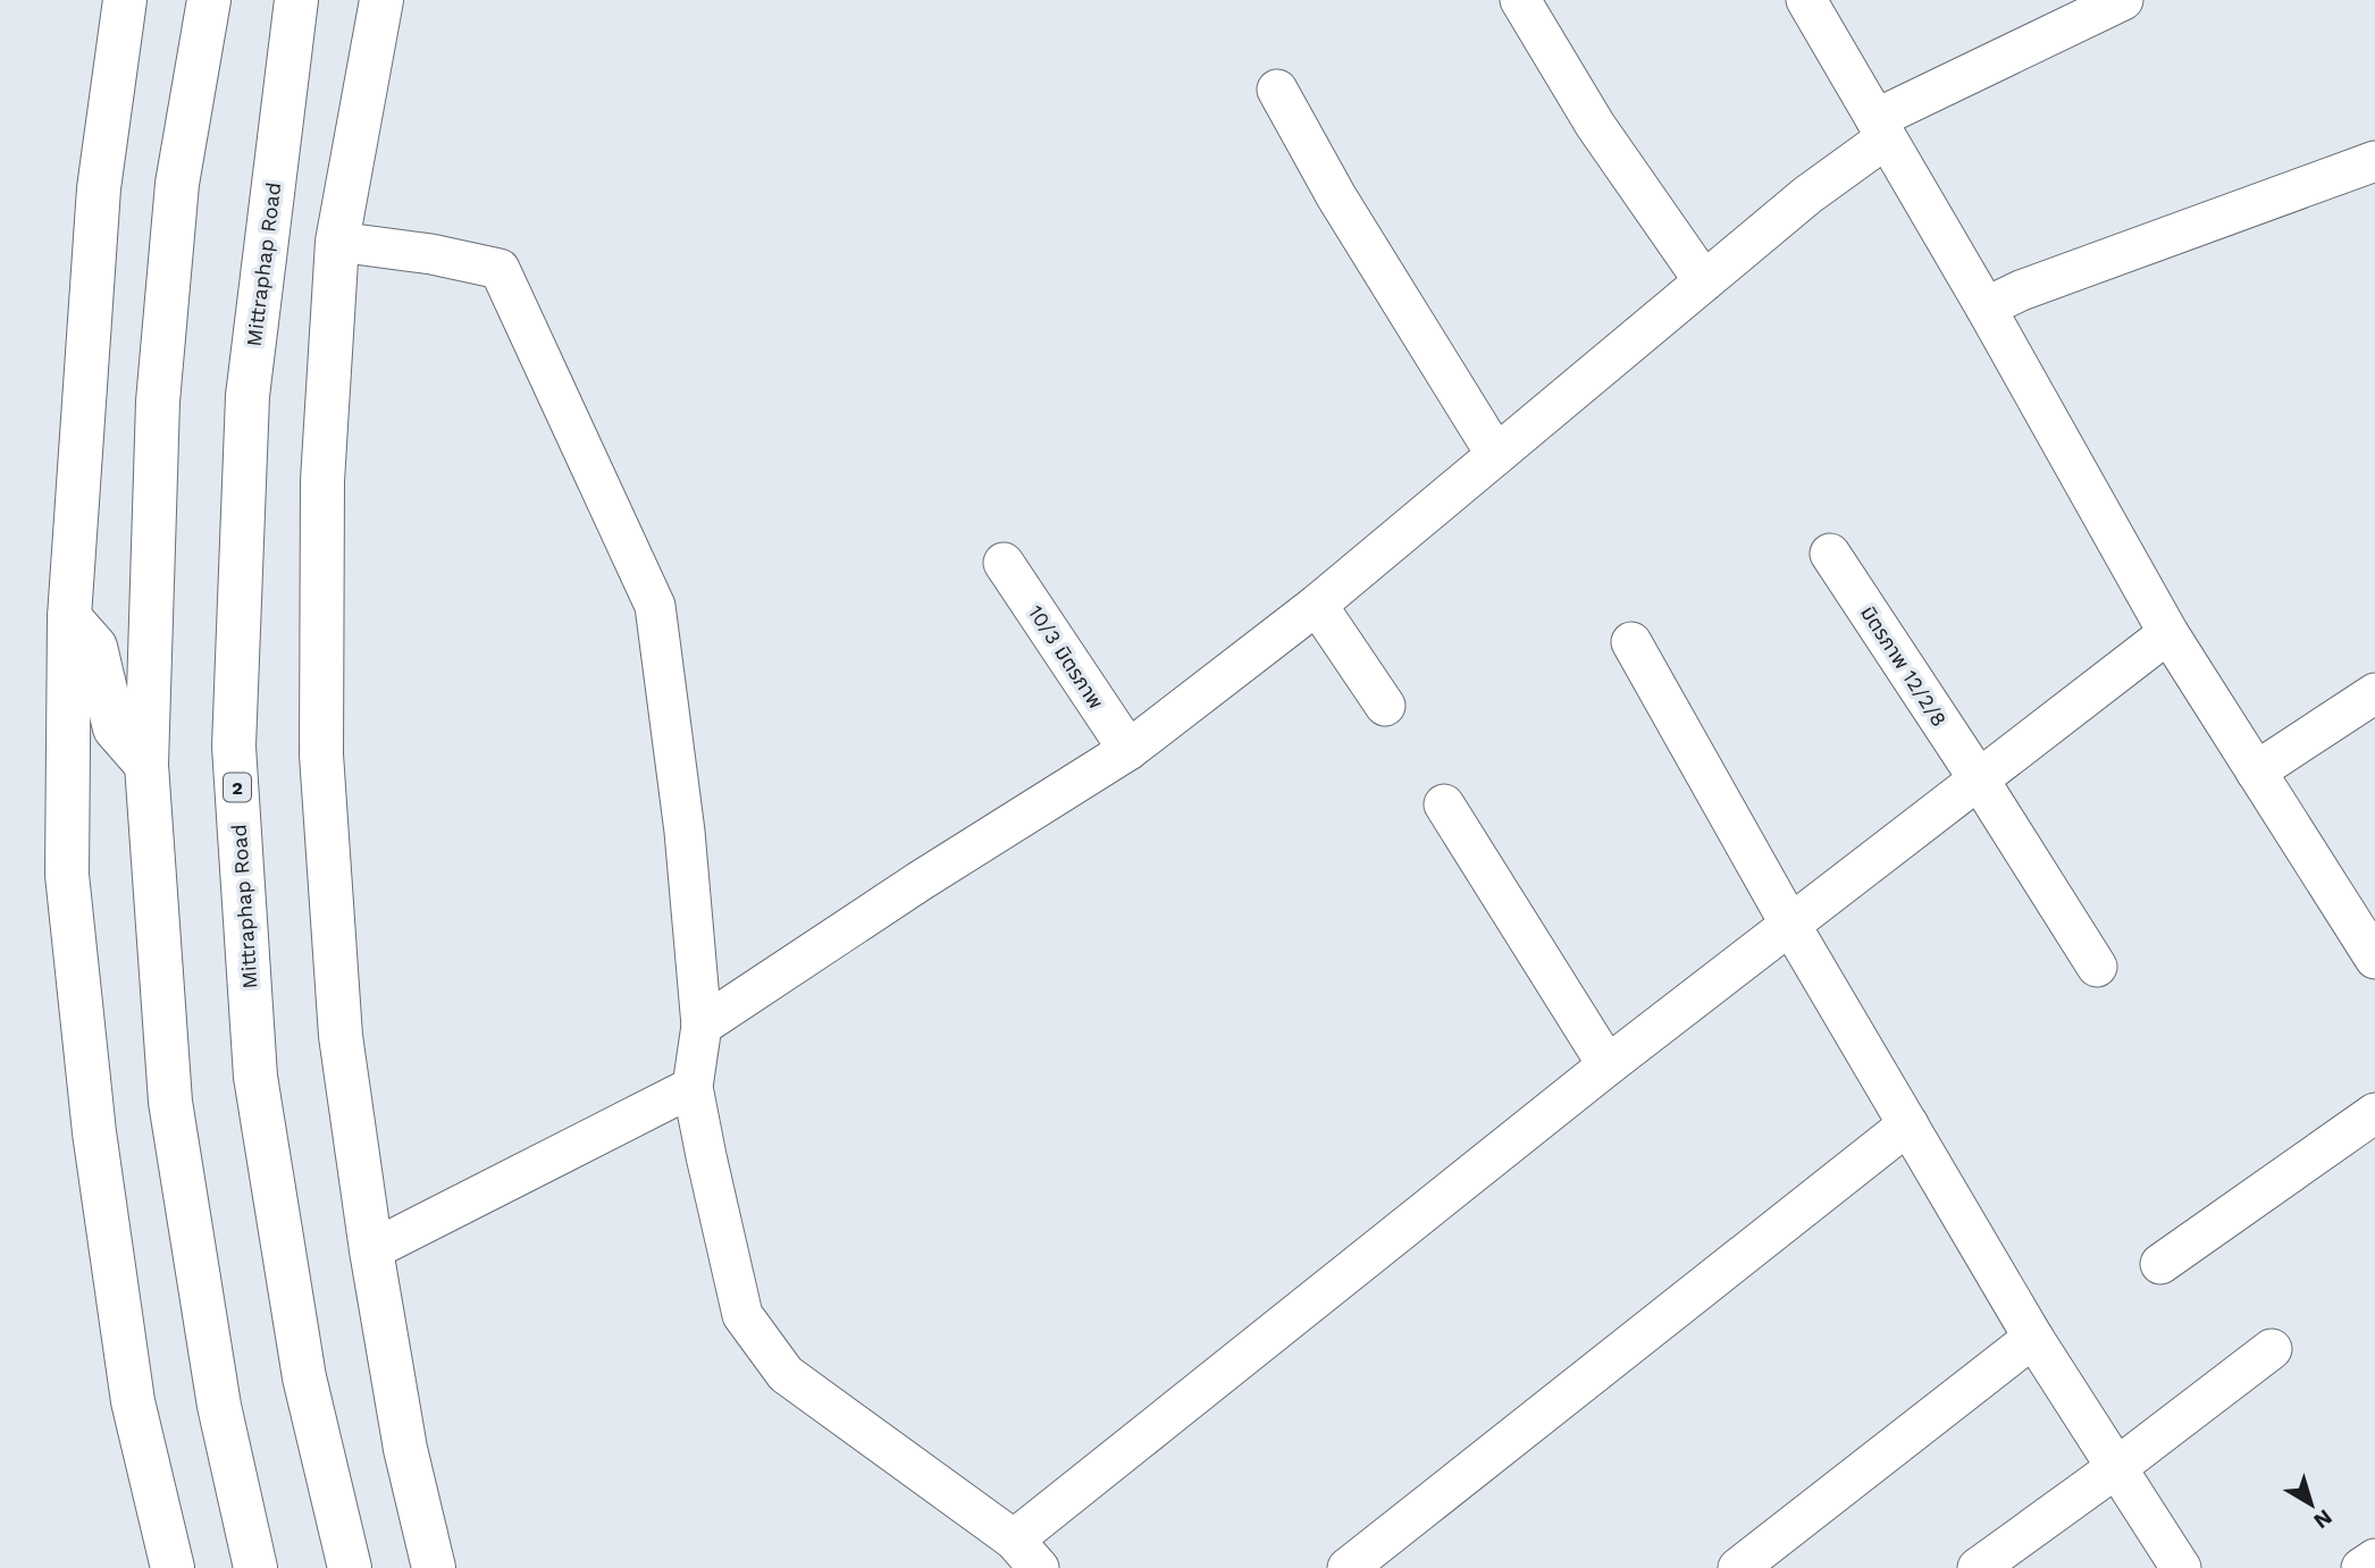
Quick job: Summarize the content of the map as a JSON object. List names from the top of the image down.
{
  "streets": {
    "highway": ["Mittraphap Road", "2"],
    "street": ["10/3 มิตรภาพ", "มิตรภาพ 12/2/8"]
  },
  "north": "bottom right"
}
